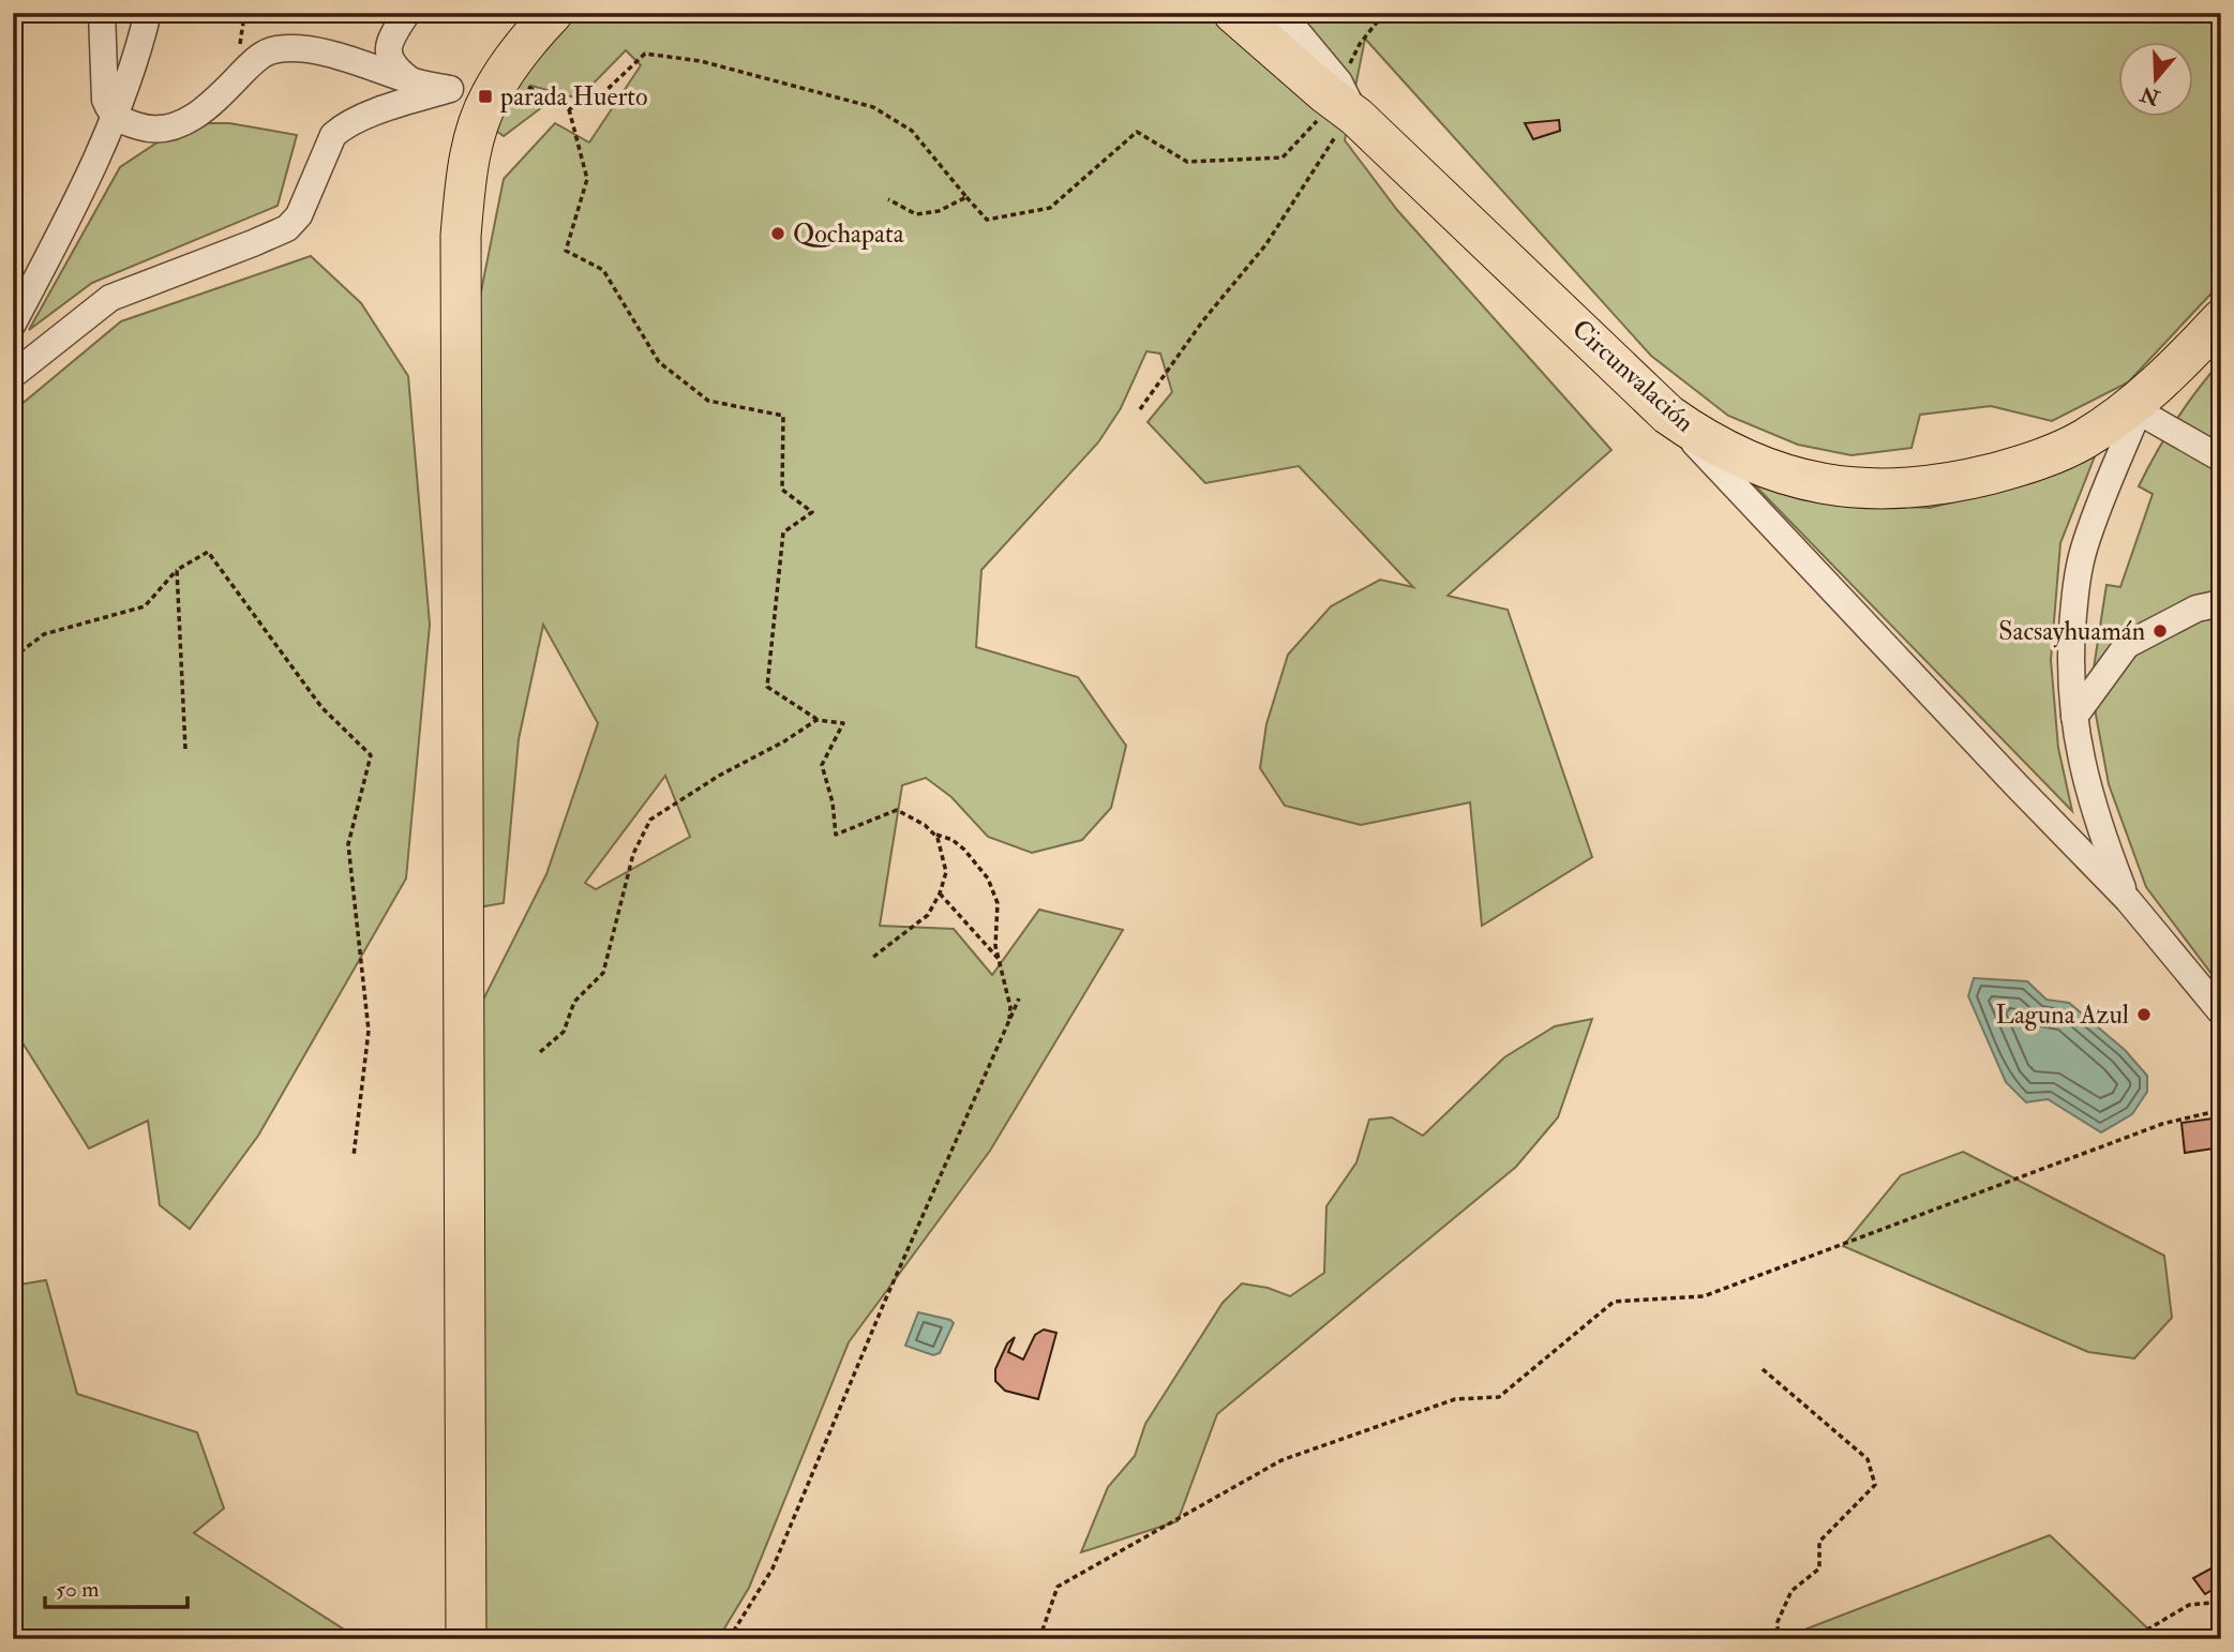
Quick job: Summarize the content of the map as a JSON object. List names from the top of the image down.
{
  "streets": {
    "highway": ["Circunvalación"]
  },
  "places": {
    "transit": ["parada Huerto"],
    "other": ["Qochapata", "Sacsayhuamán", "Laguna Azul"]
  },
  "scale_bar": "50 m",
  "north": "bottom"
}
